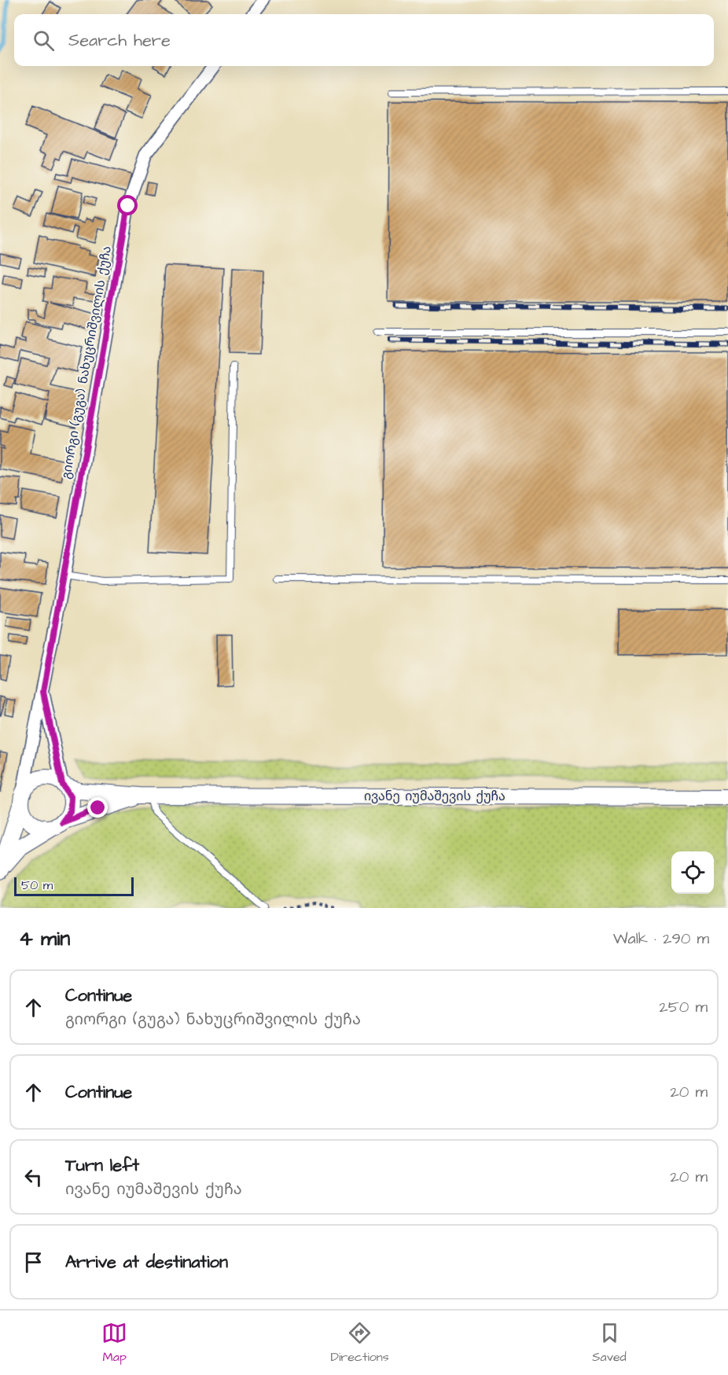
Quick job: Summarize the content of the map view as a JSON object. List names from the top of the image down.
{
  "streets": {
    "street": ["გიორგი (გუგა) ნახუცრიშვილის ქუჩა", "ივანე იუმაშევის ქუჩა"]
  },
  "crossings": [
    ["გიორგი (გუგა) ნახუცრიშვილის ქუჩა", "ივანე იუმაშევის ქუჩა"]
  ],
  "scale_bar": "50 m",
  "page": {
    "search": "Search here",
    "scale": "50 m",
    "heading": ["4 min", "Walk · 290 m"],
    "list": [
      ["Continue", "გიორგი (გუგა) ნახუცრიშვილის ქუჩა", "250 m"],
      ["Continue", "20 m"],
      ["Turn left", "ივანე იუმაშევის ქუჩა", "20 m"],
      "Arrive at destination"
    ],
    "nav": ["Map", "Directions", "Saved"]
  }
}
